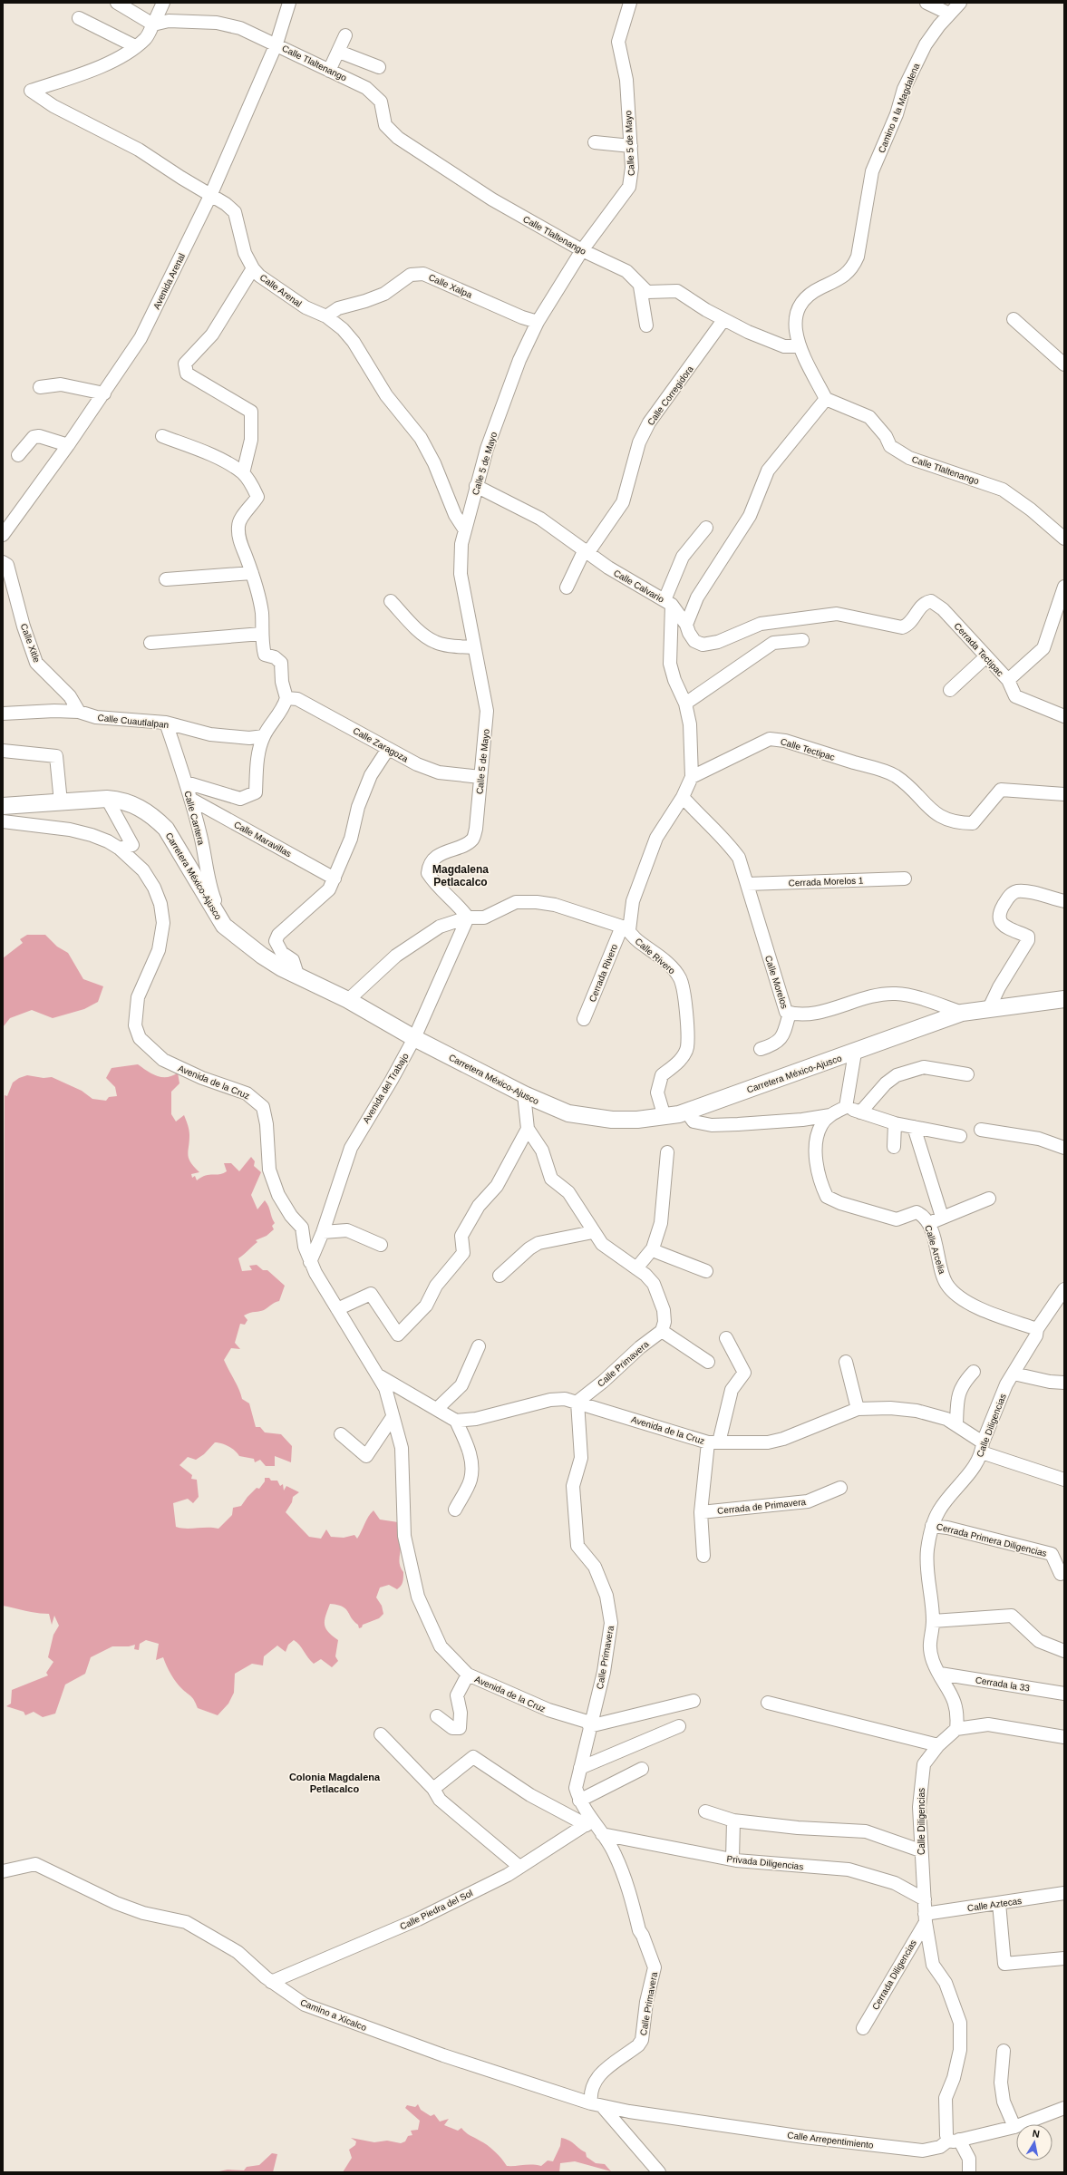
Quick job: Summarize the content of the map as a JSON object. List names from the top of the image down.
{
  "streets": {
    "main road": ["Carretera México-Ajusco"],
    "street": [
      "Calle Tlaltenango",
      "Camino a la Magdalena",
      "Calle 5 de Mayo",
      "Avenida Arenal",
      "Calle Xalpa",
      "Calle Arenal",
      "Calle Corregidora",
      "Calle Calvario",
      "Calle Xitle",
      "Cerrada Tectipac",
      "Calle Cuautlalpan",
      "Calle Zaragoza",
      "Calle Tectipac",
      "Calle Cantera",
      "Calle Maravillas",
      "Cerrada Morelos 1",
      "Calle Rivero",
      "Cerrada Rivero",
      "Calle Morelos",
      "Avenida de la Cruz",
      "Avenida del Trabajo",
      "Calle Arcelia",
      "Calle Primavera",
      "Calle Diligencias",
      "Cerrada de Primavera",
      "Cerrada Primera Diligencias",
      "Cerrada la 33",
      "Privada Diligencias",
      "Calle Aztecas",
      "Calle Piedra del Sol",
      "Cerrada Diligencias",
      "Camino a Xicalco",
      "Calle Arrepentimiento"
    ]
  },
  "crossings": [
    ["Calle Tlaltenango", "Calle 5 de Mayo"],
    ["Calle Tlaltenango", "Avenida Arenal"],
    ["Calle 5 de Mayo", "Calle Xalpa"],
    ["Calle 5 de Mayo", "Calle Arenal"],
    ["Calle 5 de Mayo", "Calle Calvario"],
    ["Calle 5 de Mayo", "Calle Zaragoza"],
    ["Calle 5 de Mayo", "Avenida del Trabajo"],
    ["Avenida Arenal", "Calle Arenal"],
    ["Calle Xalpa", "Calle Arenal"],
    ["Calle Corregidora", "Calle Calvario"],
    ["Calle Calvario", "Calle Tectipac"],
    ["Calle Xitle", "Calle Cuautlalpan"],
    ["Calle Cuautlalpan", "Calle Cantera"],
    ["Calle Cantera", "Calle Maravillas"],
    ["Calle Cantera", "Carretera México-Ajusco"],
    ["Carretera México-Ajusco", "Calle Rivero"],
    ["Carretera México-Ajusco", "Calle Morelos"],
    ["Carretera México-Ajusco", "Avenida del Trabajo"],
    ["Carretera México-Ajusco", "Calle Arcelia"],
    ["Cerrada Morelos 1", "Calle Morelos"],
    ["Calle Rivero", "Cerrada Rivero"],
    ["Avenida de la Cruz", "Avenida del Trabajo"],
    ["Avenida de la Cruz", "Calle Primavera"],
    ["Avenida de la Cruz", "Calle Diligencias"],
    ["Calle Arcelia", "Calle Diligencias"],
    ["Calle Primavera", "Privada Diligencias"],
    ["Calle Primavera", "Calle Piedra del Sol"],
    ["Calle Primavera", "Camino a Xicalco"],
    ["Calle Primavera", "Calle Arrepentimiento"],
    ["Calle Diligencias", "Cerrada Primera Diligencias"],
    ["Calle Diligencias", "Cerrada la 33"],
    ["Calle Diligencias", "Privada Diligencias"],
    ["Calle Diligencias", "Calle Aztecas"],
    ["Calle Diligencias", "Cerrada Diligencias"],
    ["Calle Diligencias", "Calle Arrepentimiento"],
    ["Calle Aztecas", "Cerrada Diligencias"],
    ["Calle Piedra del Sol", "Camino a Xicalco"],
    ["Camino a Xicalco", "Calle Arrepentimiento"]
  ],
  "districts": ["Magdalena Petlacalco", "Colonia Magdalena Petlacalco"],
  "north": "top"
}
